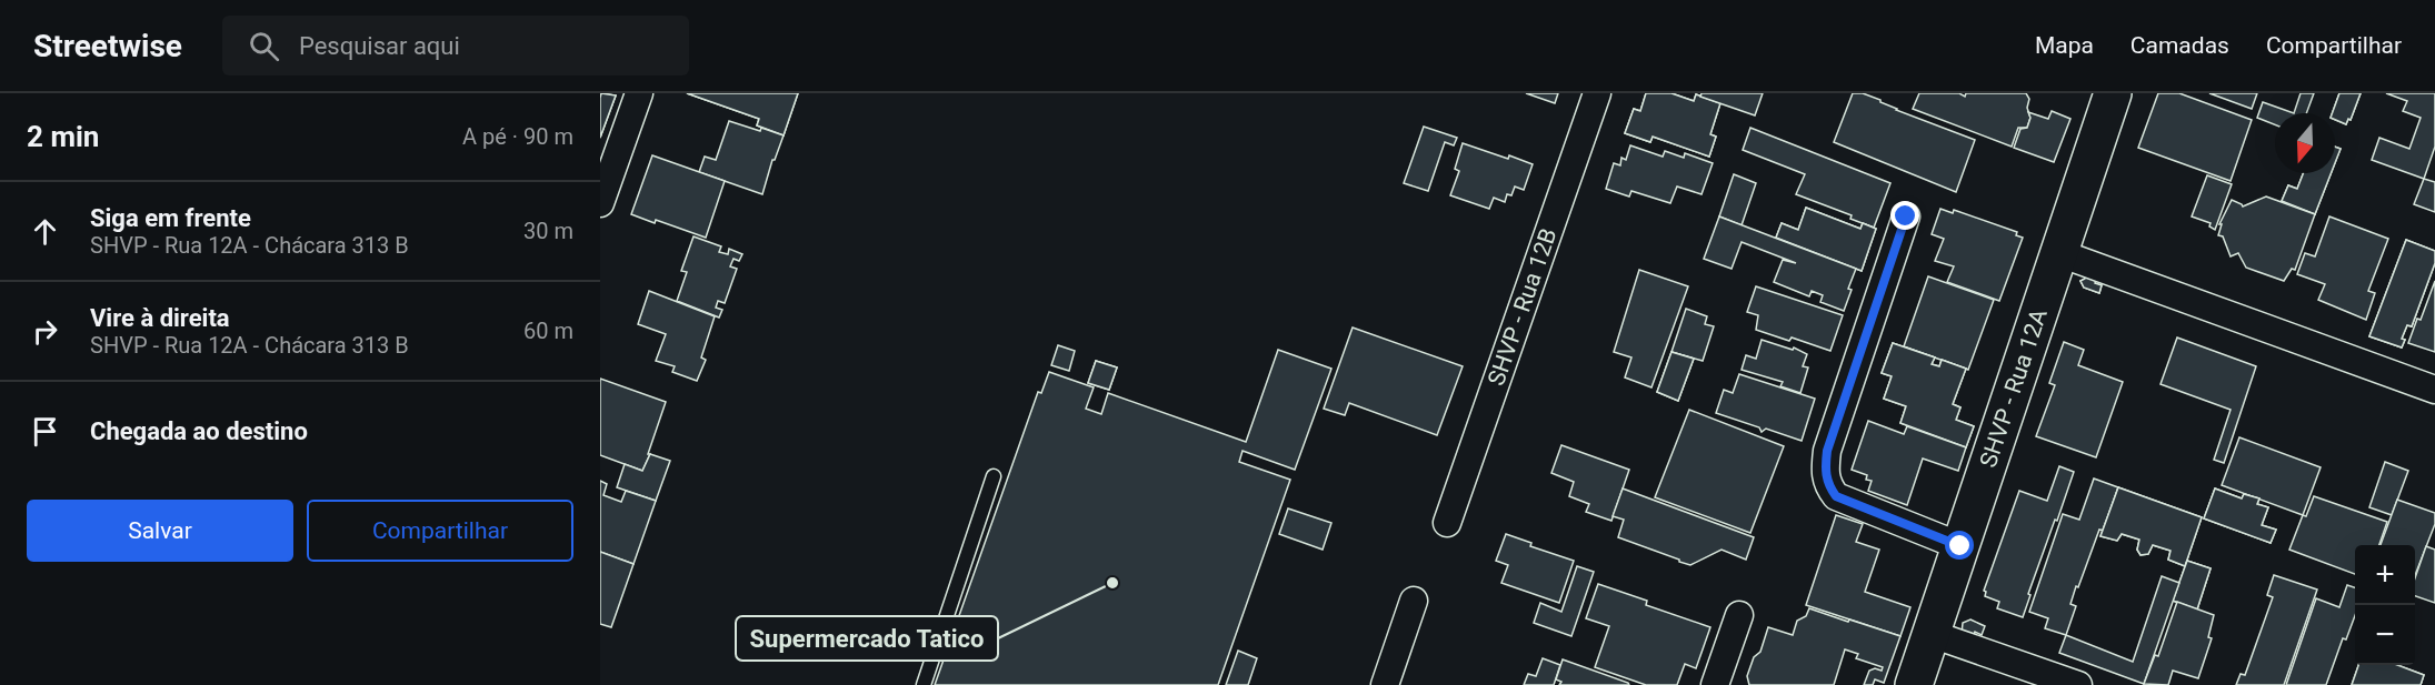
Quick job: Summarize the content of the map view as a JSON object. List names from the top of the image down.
{
  "streets": {
    "street": ["SHVP - Rua 12B", "SHVP - Rua 12A"]
  },
  "places": ["Supermercado Tatico"],
  "north": "bottom",
  "page": {
    "header": "Streetwise",
    "search": "Pesquisar aqui",
    "nav": ["Mapa", "Camadas", "Compartilhar"],
    "heading": ["2 min", "A pé · 90 m"],
    "list": [
      ["Siga em frente", "SHVP - Rua 12A - Chácara 313 B", "30 m"],
      ["Vire à direita", "SHVP - Rua 12A - Chácara 313 B", "60 m"],
      "Chegada ao destino"
    ],
    "buttons": ["Salvar", "Compartilhar"],
    "map_buttons": ["+", "−"]
  }
}
